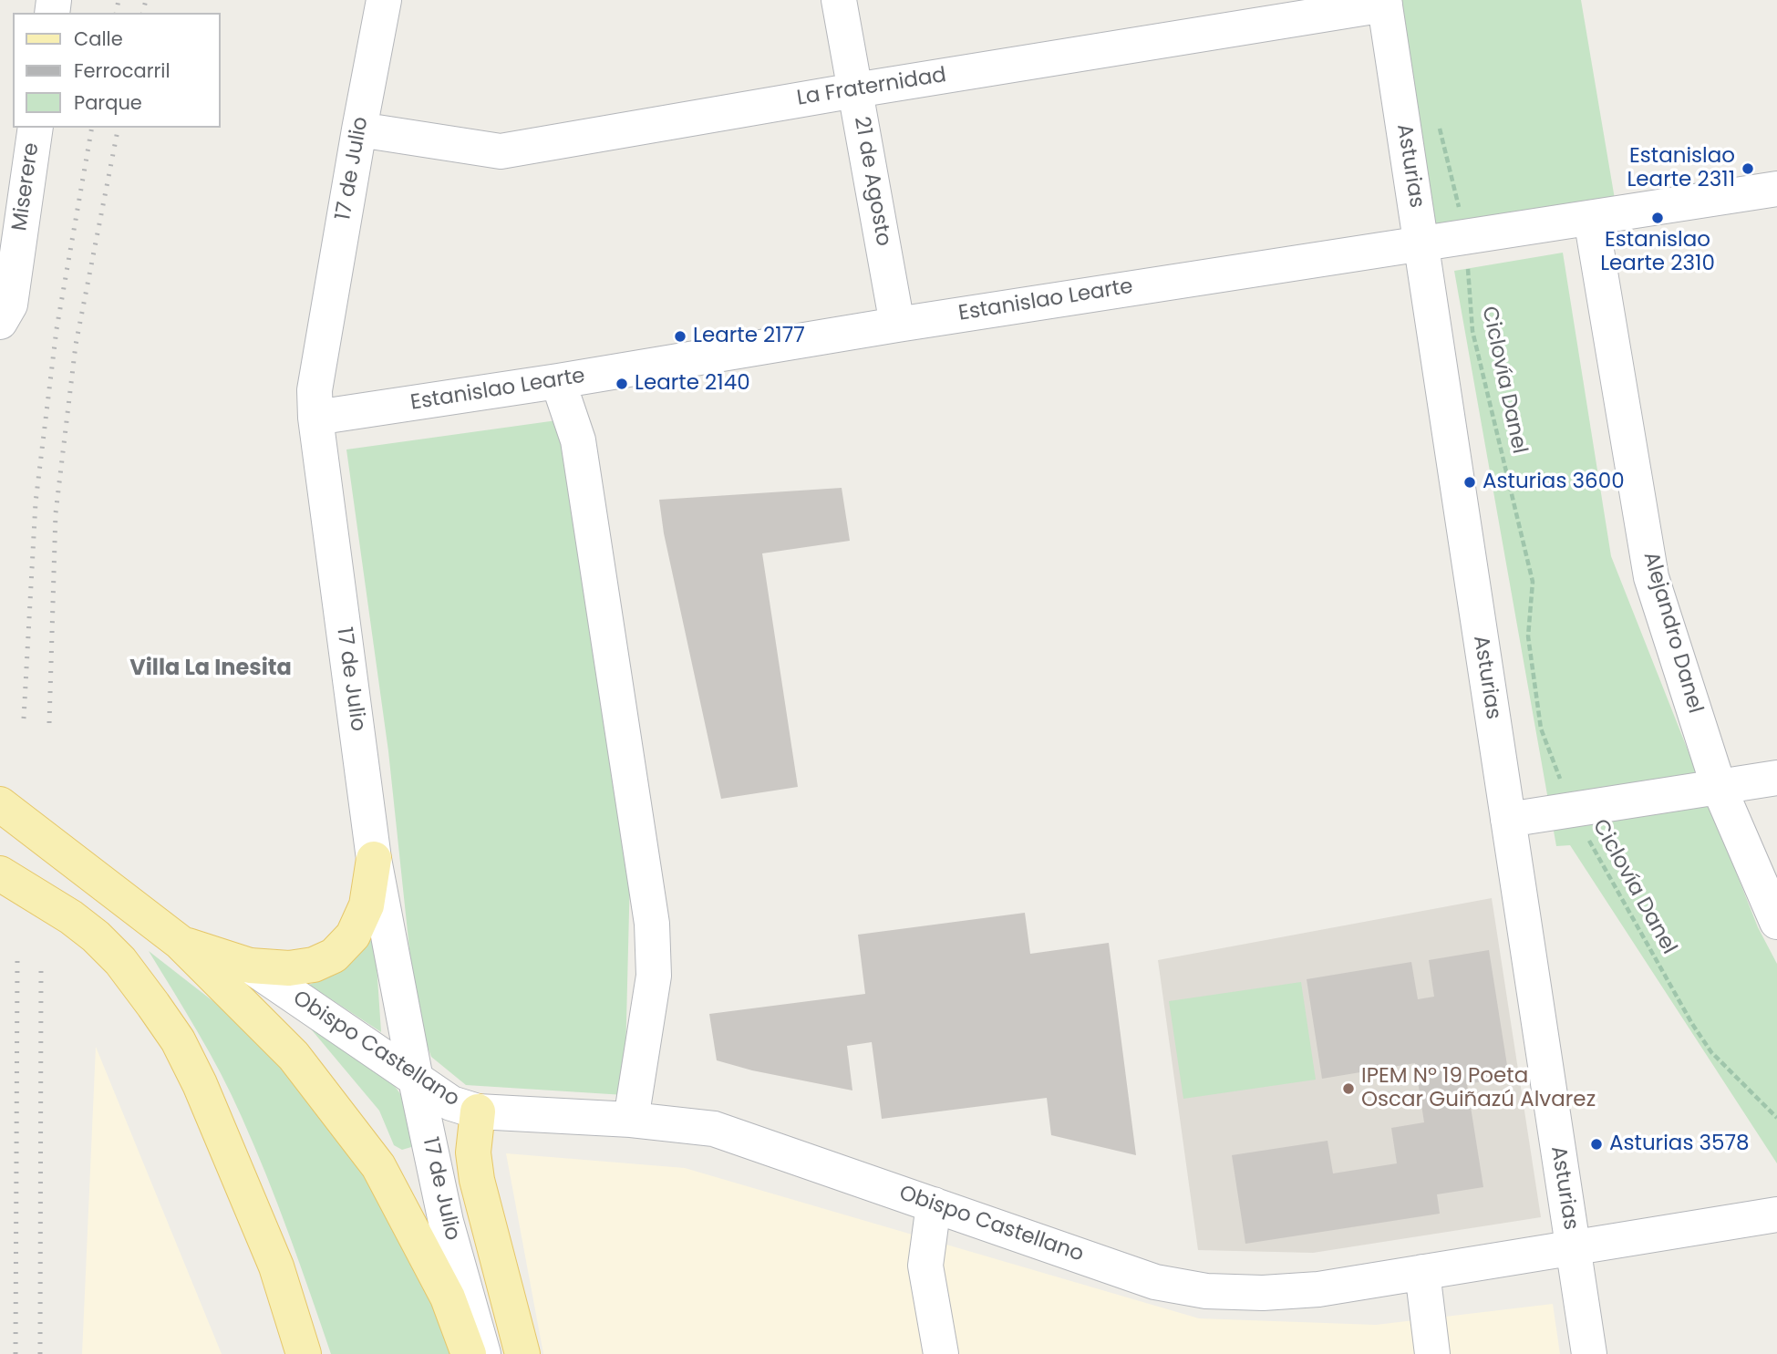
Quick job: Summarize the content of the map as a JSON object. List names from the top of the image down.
{
  "streets": {
    "street": [
      "La Fraternidad",
      "Asturias",
      "17 de Julio",
      "21 de Agosto",
      "Miserere",
      "Estanislao Learte",
      "Alejandro Danel",
      "Obispo Castellano"
    ],
    "path": ["Ciclovía Danel"]
  },
  "crossings": [
    ["La Fraternidad", "Asturias"],
    ["La Fraternidad", "17 de Julio"],
    ["La Fraternidad", "21 de Agosto"],
    ["Asturias", "Estanislao Learte"],
    ["Asturias", "Obispo Castellano"],
    ["17 de Julio", "Estanislao Learte"],
    ["17 de Julio", "Obispo Castellano"],
    ["21 de Agosto", "Estanislao Learte"],
    ["Estanislao Learte", "Ciclovía Danel"],
    ["Estanislao Learte", "Alejandro Danel"]
  ],
  "districts": ["Villa La Inesita"],
  "places": [
    "Estanislao Learte 2311",
    "Estanislao Learte 2310",
    "Learte 2177",
    "Learte 2140",
    "Asturias 3600",
    "IPEM Nº 19 Poeta Oscar Guiñazú Alvarez",
    "Asturias 3578"
  ],
  "legend": ["Calle", "Ferrocarril", "Parque"]
}
